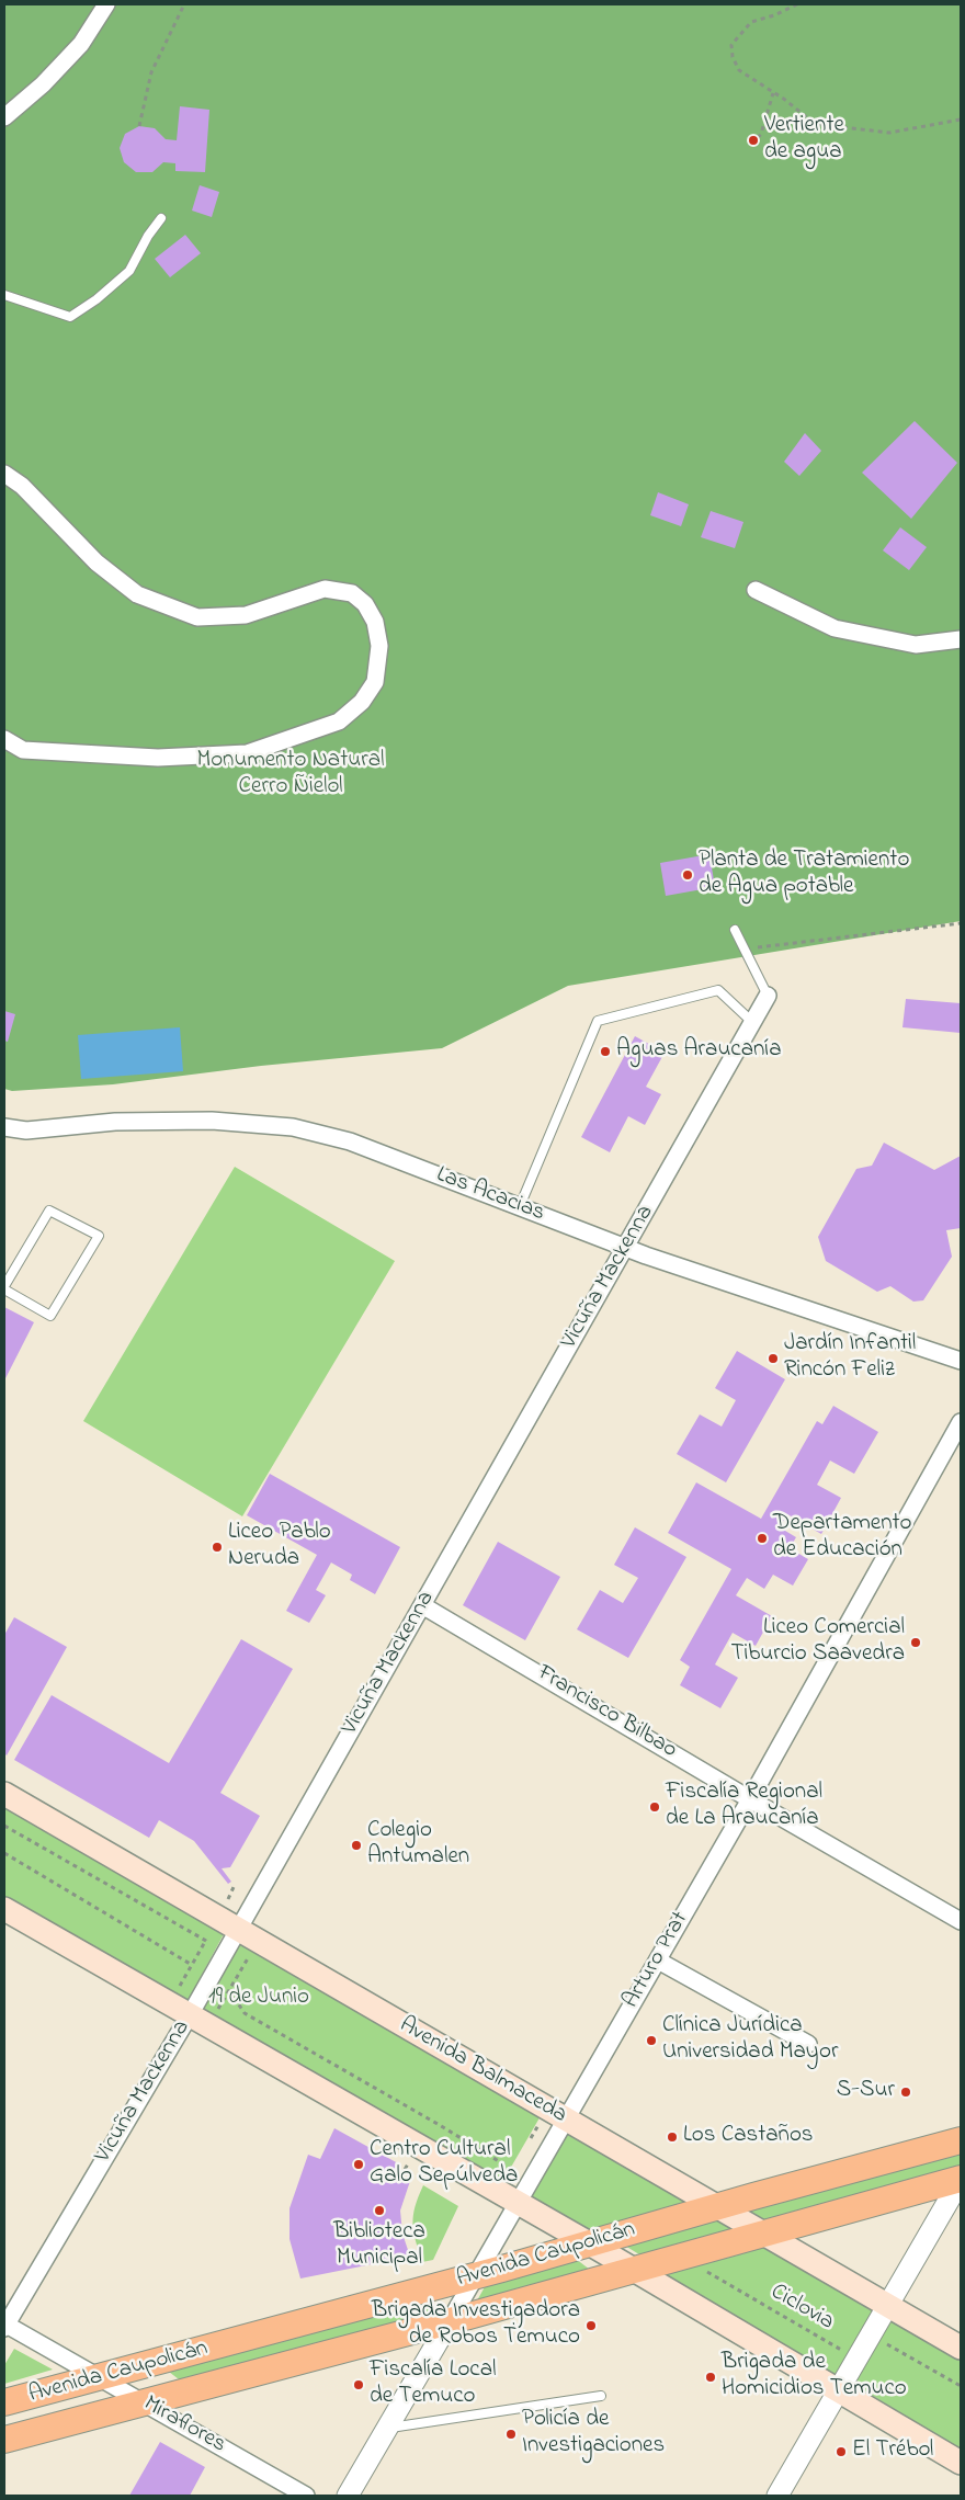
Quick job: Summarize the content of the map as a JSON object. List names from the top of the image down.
{
  "streets": {
    "main road": ["Avenida Balmaceda", "Avenida Caupolicán"],
    "street": [
      "Las Acacias",
      "Vicuña Mackenna",
      "Francisco Bilbao",
      "Arturo Prat",
      "Miraflores"
    ],
    "path": ["Ciclovia"]
  },
  "crossings": [
    ["Las Acacias", "Vicuña Mackenna"],
    ["Vicuña Mackenna", "Francisco Bilbao"],
    ["Vicuña Mackenna", "Avenida Balmaceda"],
    ["Vicuña Mackenna", "Miraflores"],
    ["Francisco Bilbao", "Arturo Prat"],
    ["Arturo Prat", "Avenida Balmaceda"],
    ["Arturo Prat", "Avenida Caupolicán"],
    ["Avenida Balmaceda", "Avenida Caupolicán"],
    ["Avenida Caupolicán", "Miraflores"]
  ],
  "parks": ["Monumento Natural Cerro Ñielol", "19 de Junio"],
  "places": [
    "Vertiente de agua",
    "Planta de Tratamiento de Agua potable",
    "Aguas Araucanía",
    "Jardín Infantil Rincón Feliz",
    "Departamento de Educación",
    "Liceo Pablo Neruda",
    "Liceo Comercial Tiburcio Saavedra",
    "Fiscalía Regional de La Araucanía",
    "Colegio Antumalen",
    "Clínica Jurídica Universidad Mayor",
    "S-Sur",
    "Los Castaños",
    "Centro Cultural Galo Sepúlveda",
    "Biblioteca Municipal",
    "Brigada Investigadora de Robos Temuco",
    "Brigada de Homicidios Temuco",
    "Fiscalía Local de Temuco",
    "Policía de Investigaciones",
    "El Trébol"
  ]
}
